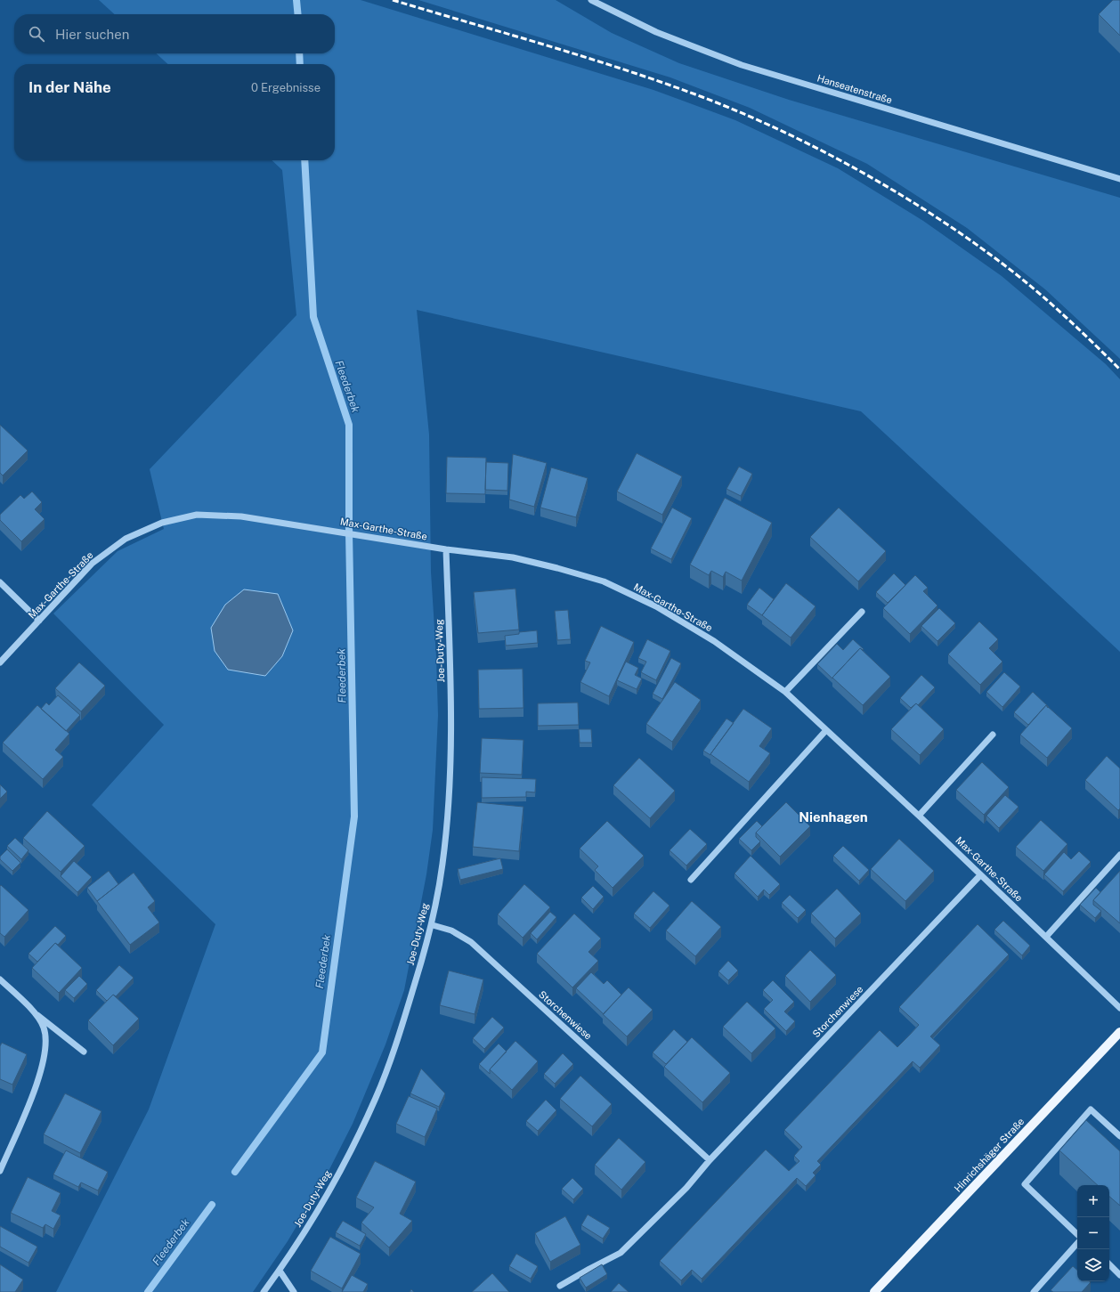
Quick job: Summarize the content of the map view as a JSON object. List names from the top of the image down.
{
  "streets": {
    "main road": ["Hinrichshäger Straße"],
    "street": [
      "Hanseatenstraße",
      "Max-Garthe-Straße",
      "Joe-Duty-Weg",
      "Storchenwiese"
    ]
  },
  "crossings": [
    ["Max-Garthe-Straße", "Joe-Duty-Weg"],
    ["Max-Garthe-Straße", "Storchenwiese"],
    ["Joe-Duty-Weg", "Storchenwiese"]
  ],
  "districts": ["Nienhagen"],
  "water": ["Fleederbek"],
  "page": {
    "search": "Hier suchen",
    "heading": ["In der Nähe", "0 Ergebnisse"],
    "map_buttons": ["+", "−"]
  }
}
